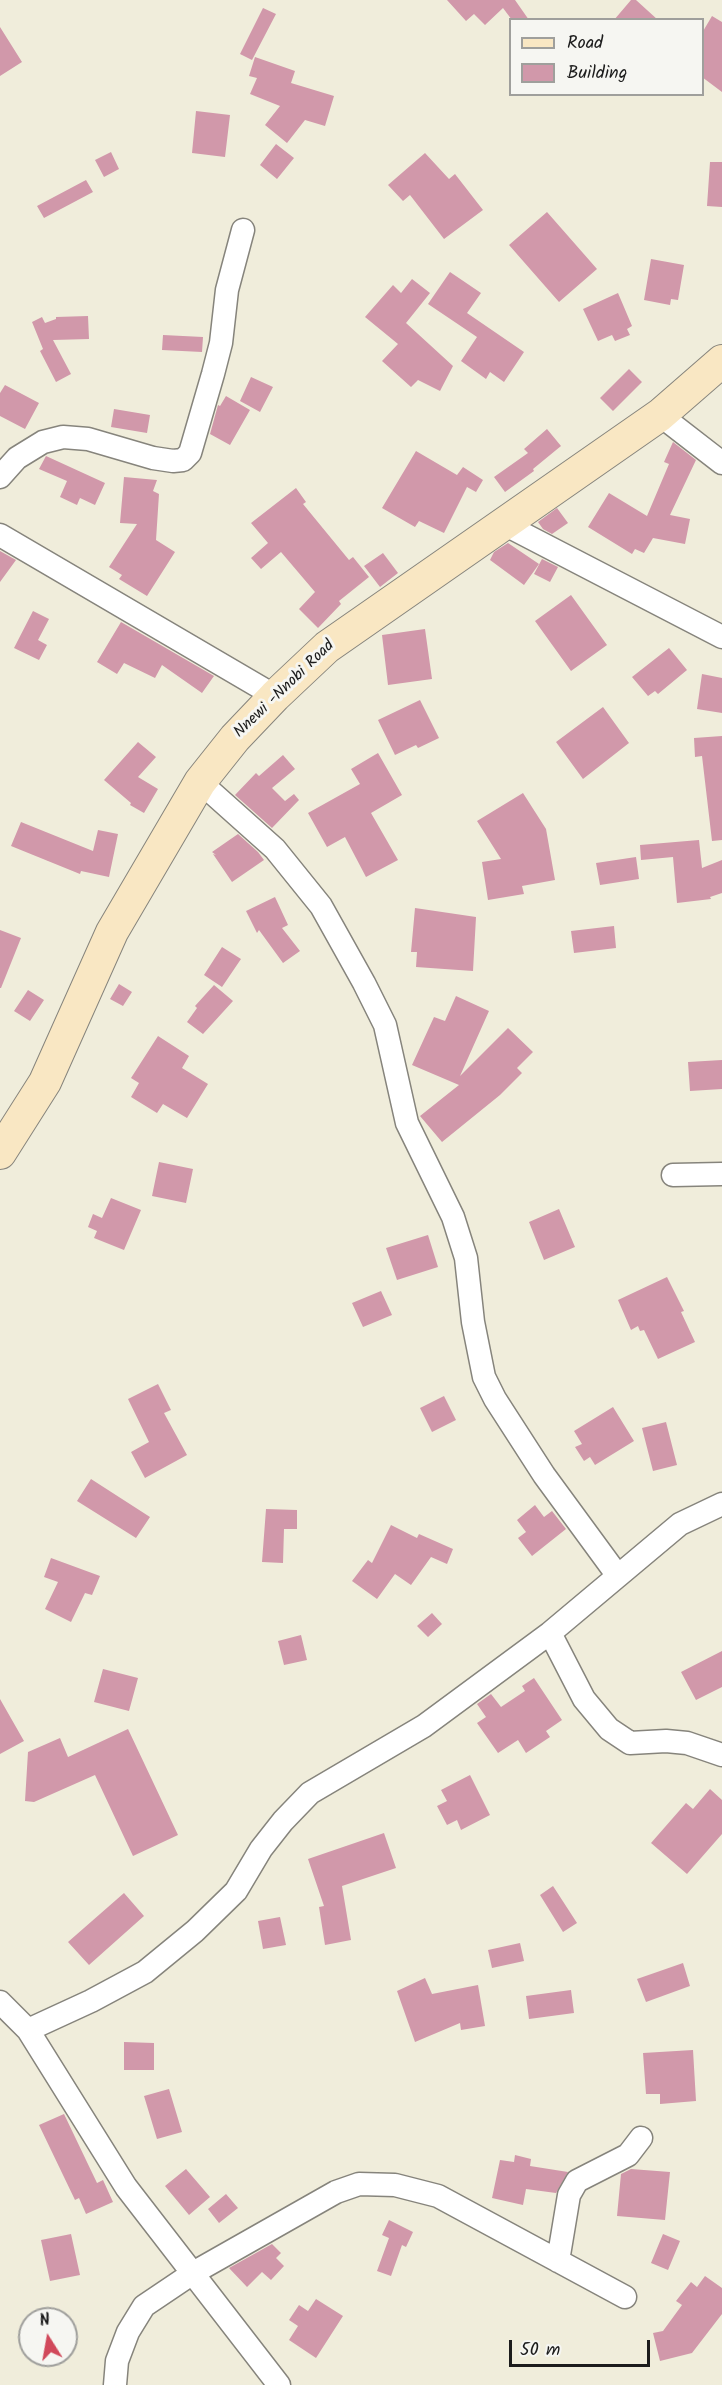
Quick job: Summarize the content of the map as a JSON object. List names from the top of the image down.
{
  "streets": {
    "main road": ["Nnewi -Nnobi Road"]
  },
  "legend": ["Road", "Building"],
  "scale_bar": "50 m",
  "north": "top"
}
